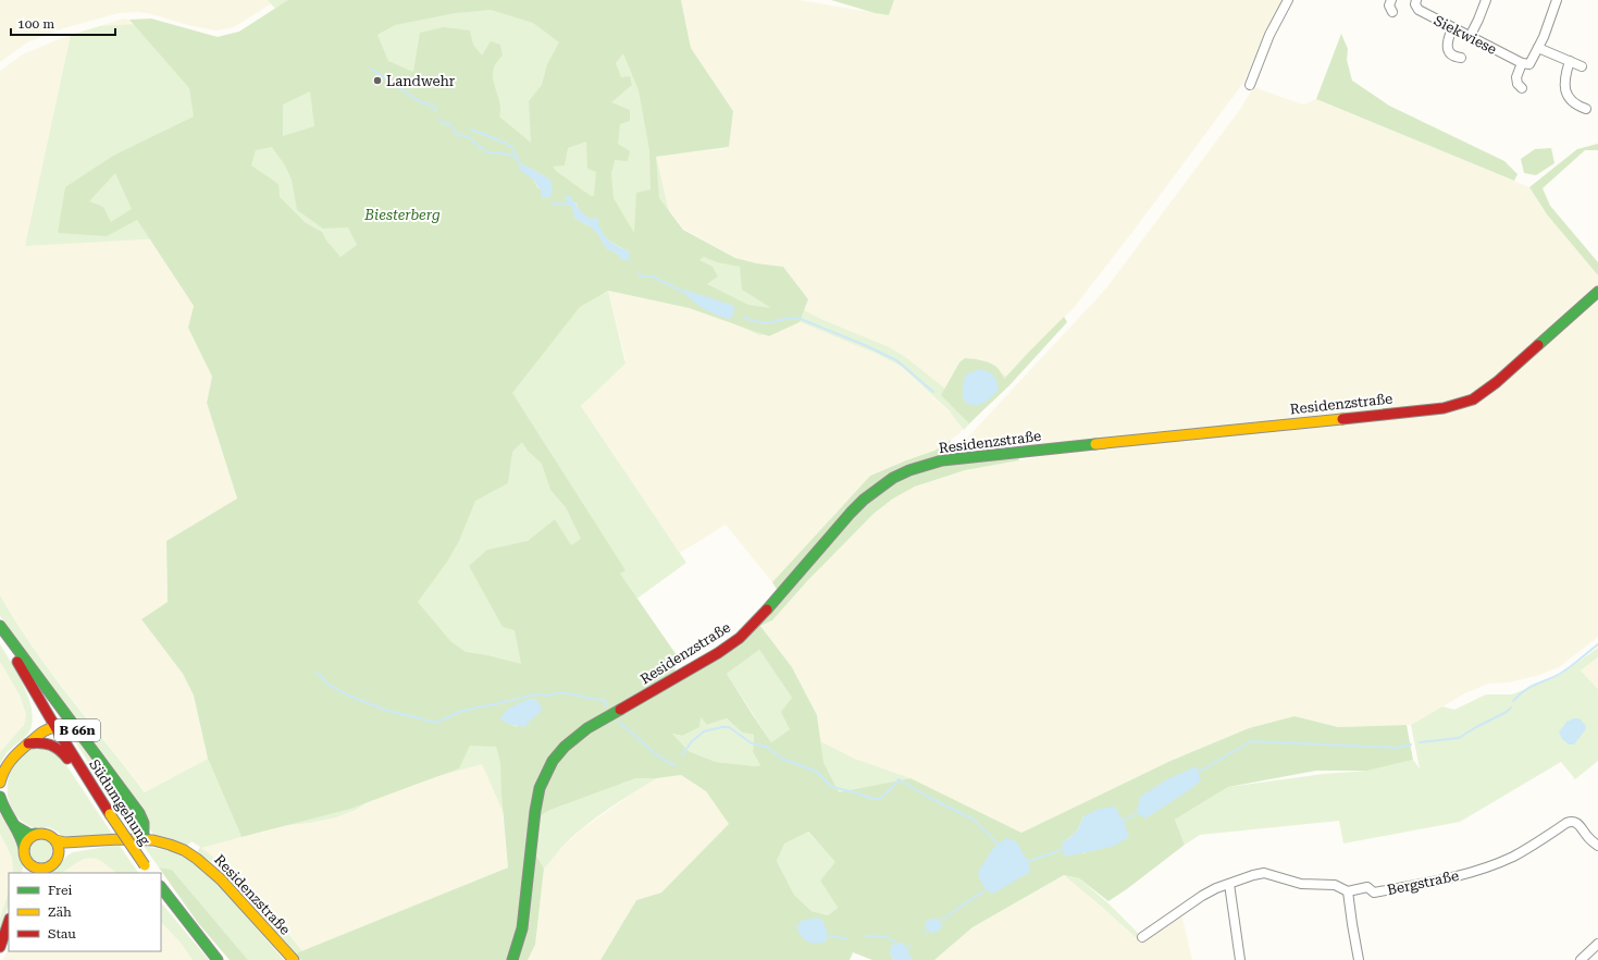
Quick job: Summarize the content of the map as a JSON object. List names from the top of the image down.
{
  "streets": {
    "main road": ["Residenzstraße", "B 66n", "Südumgehung"],
    "street": ["Siekwiese", "Bergstraße"]
  },
  "crossings": [
    ["Residenzstraße", "B 66n"],
    ["B 66n", "Südumgehung"]
  ],
  "parks": ["Biesterberg"],
  "places": ["Landwehr"],
  "legend": ["Frei", "Zäh", "Stau"],
  "scale_bar": "100 m"
}
